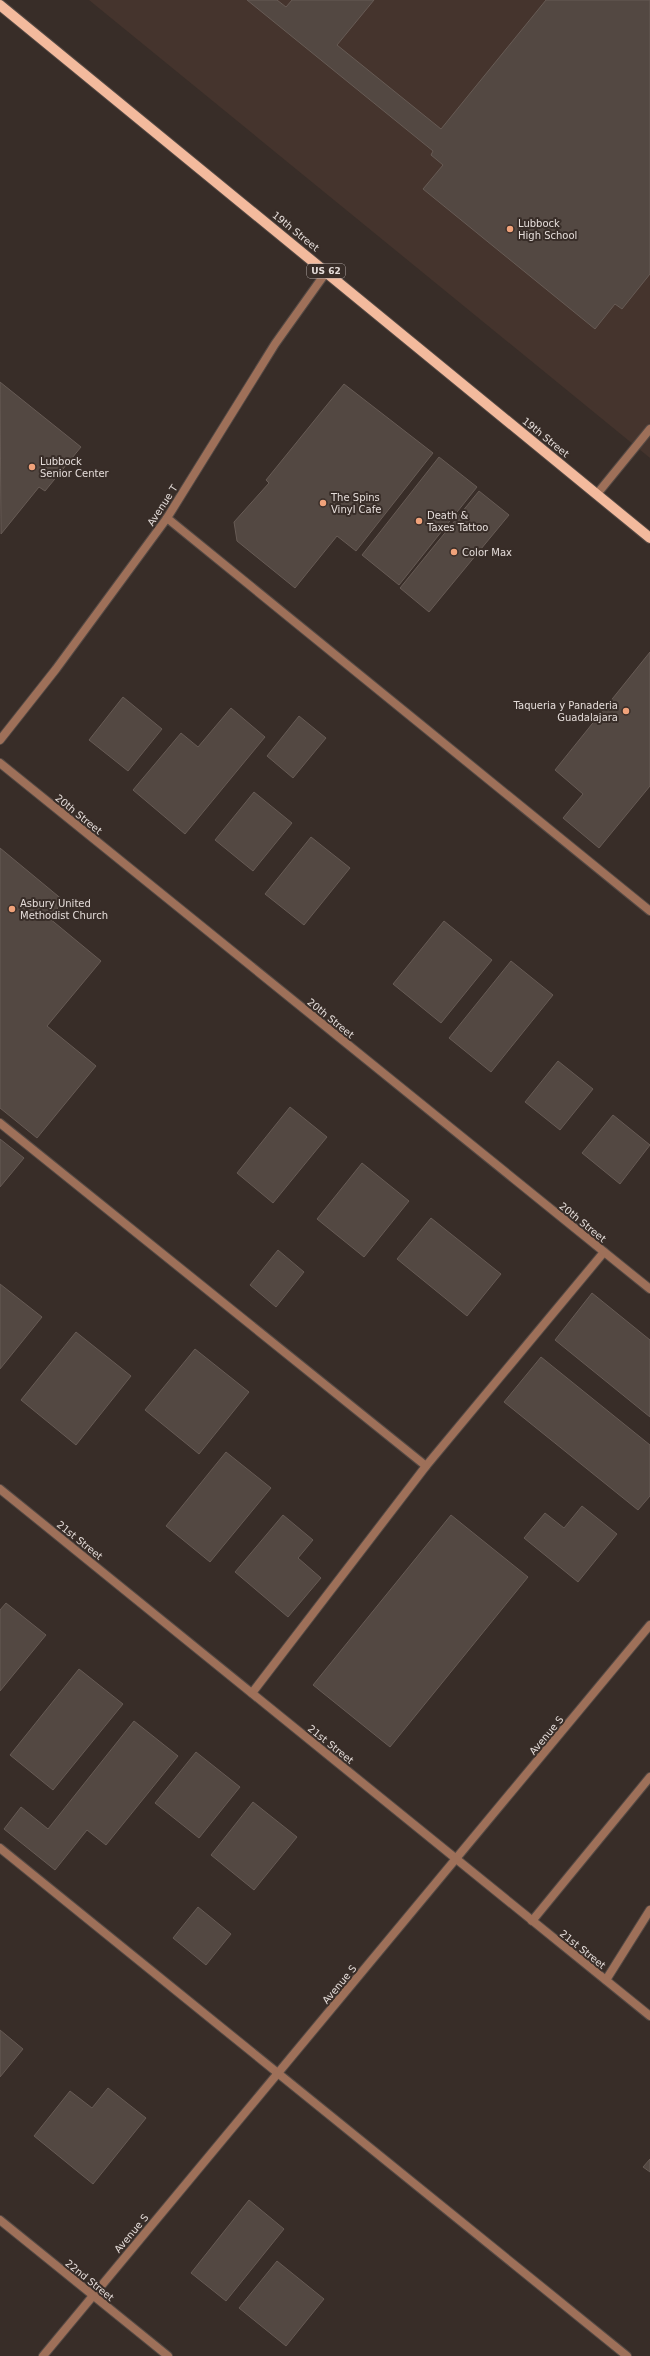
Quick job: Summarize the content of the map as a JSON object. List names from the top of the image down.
{
  "streets": {
    "main road": ["19th Street", "US 62"],
    "street": [
      "Avenue T",
      "20th Street",
      "21st Street",
      "Avenue S",
      "22nd Street"
    ]
  },
  "crossings": [
    ["19th Street", "Avenue T"],
    ["21st Street", "Avenue S"],
    ["Avenue S", "22nd Street"]
  ],
  "places": [
    "Lubbock High School",
    "Lubbock Senior Center",
    "The Spins Vinyl Cafe",
    "Death & Taxes Tattoo",
    "Color Max",
    "Taqueria y Panaderia Guadalajara",
    "Asbury United Methodist Church"
  ]
}
